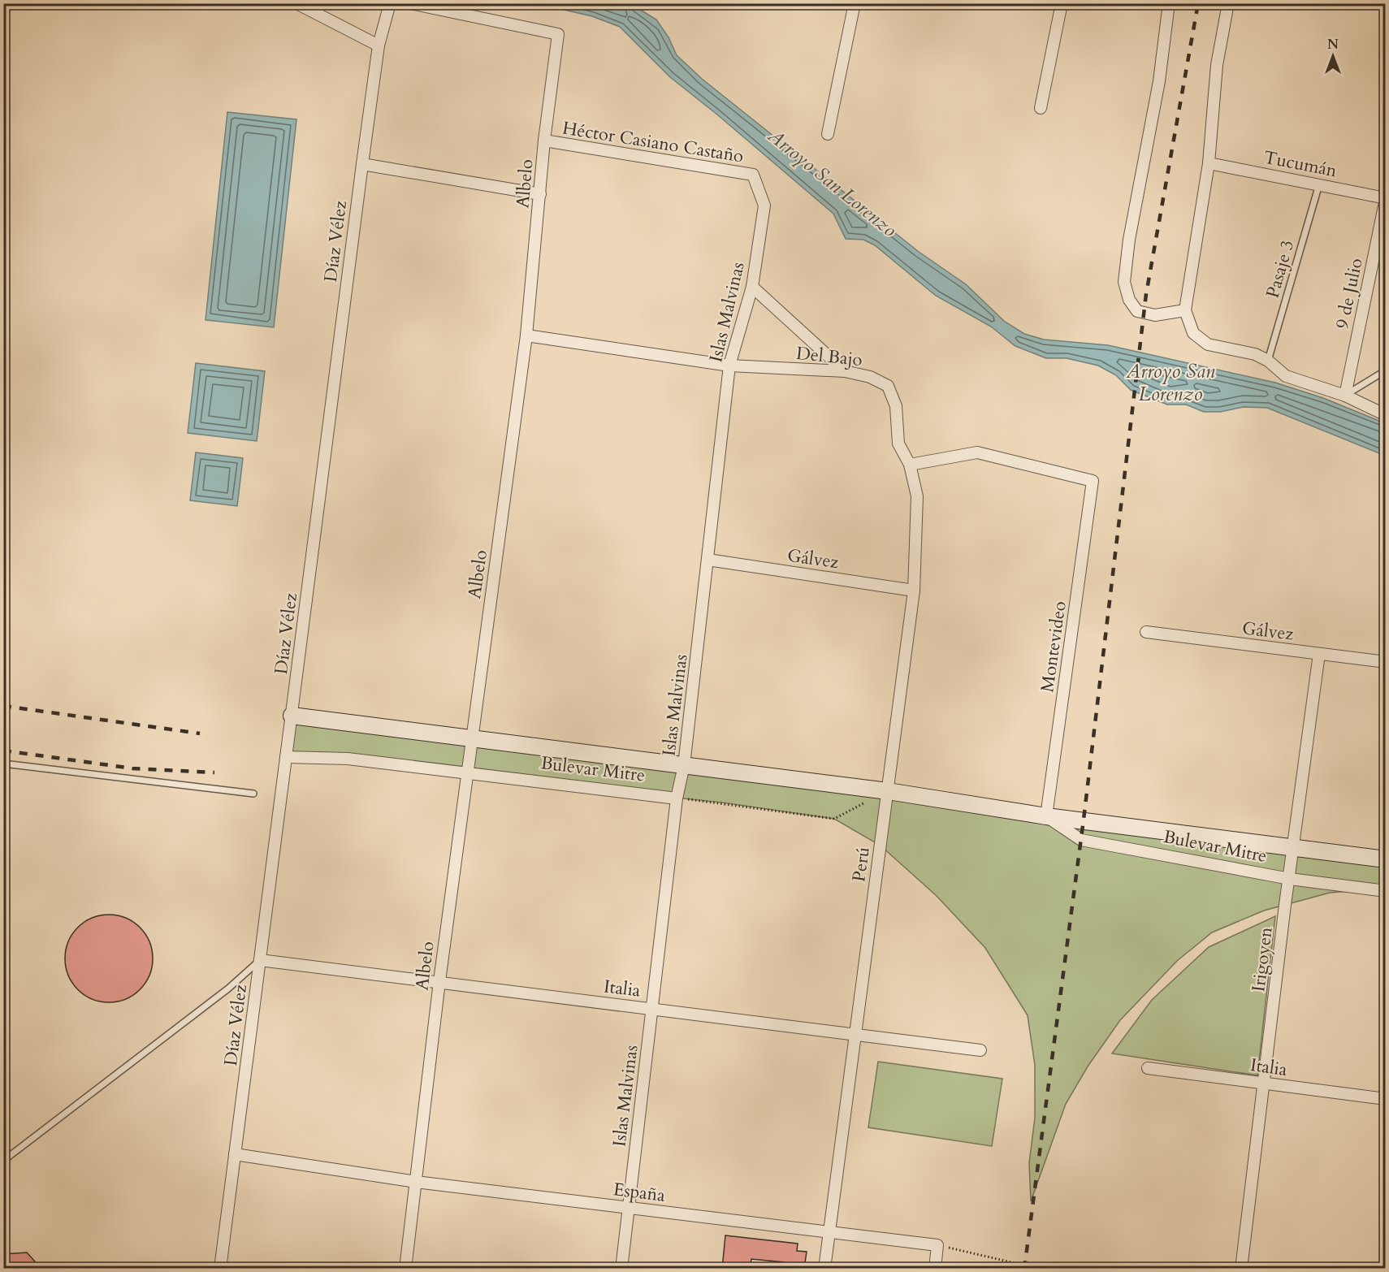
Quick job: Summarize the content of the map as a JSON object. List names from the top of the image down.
{
  "streets": {
    "street": [
      "Héctor Casiano Castaño",
      "Tucumán",
      "Albelo",
      "Díaz Vélez",
      "9 de Julio",
      "Islas Malvinas",
      "Del Bajo",
      "Gálvez",
      "Montevideo",
      "Bulevar Mitre",
      "Perú",
      "Irigoyen",
      "Italia",
      "España"
    ],
    "lane": ["Pasaje 3"]
  },
  "crossings": [
    ["Héctor Casiano Castaño", "Albelo"],
    ["Héctor Casiano Castaño", "Islas Malvinas"],
    ["Tucumán", "Pasaje 3"],
    ["Tucumán", "9 de Julio"],
    ["Albelo", "Del Bajo"],
    ["Albelo", "Bulevar Mitre"],
    ["Albelo", "Italia"],
    ["Albelo", "España"],
    ["Díaz Vélez", "Bulevar Mitre"],
    ["Díaz Vélez", "Italia"],
    ["Díaz Vélez", "España"],
    ["Islas Malvinas", "Del Bajo"],
    ["Islas Malvinas", "Gálvez"],
    ["Islas Malvinas", "Bulevar Mitre"],
    ["Islas Malvinas", "Italia"],
    ["Islas Malvinas", "España"],
    ["Del Bajo", "Montevideo"],
    ["Del Bajo", "Perú"],
    ["Gálvez", "Perú"],
    ["Gálvez", "Irigoyen"],
    ["Montevideo", "Bulevar Mitre"],
    ["Montevideo", "Perú"],
    ["Bulevar Mitre", "Perú"],
    ["Bulevar Mitre", "Irigoyen"],
    ["Perú", "Italia"],
    ["Perú", "España"],
    ["Irigoyen", "Italia"]
  ],
  "water": ["Arroyo San Lorenzo"],
  "north": "top"
}
